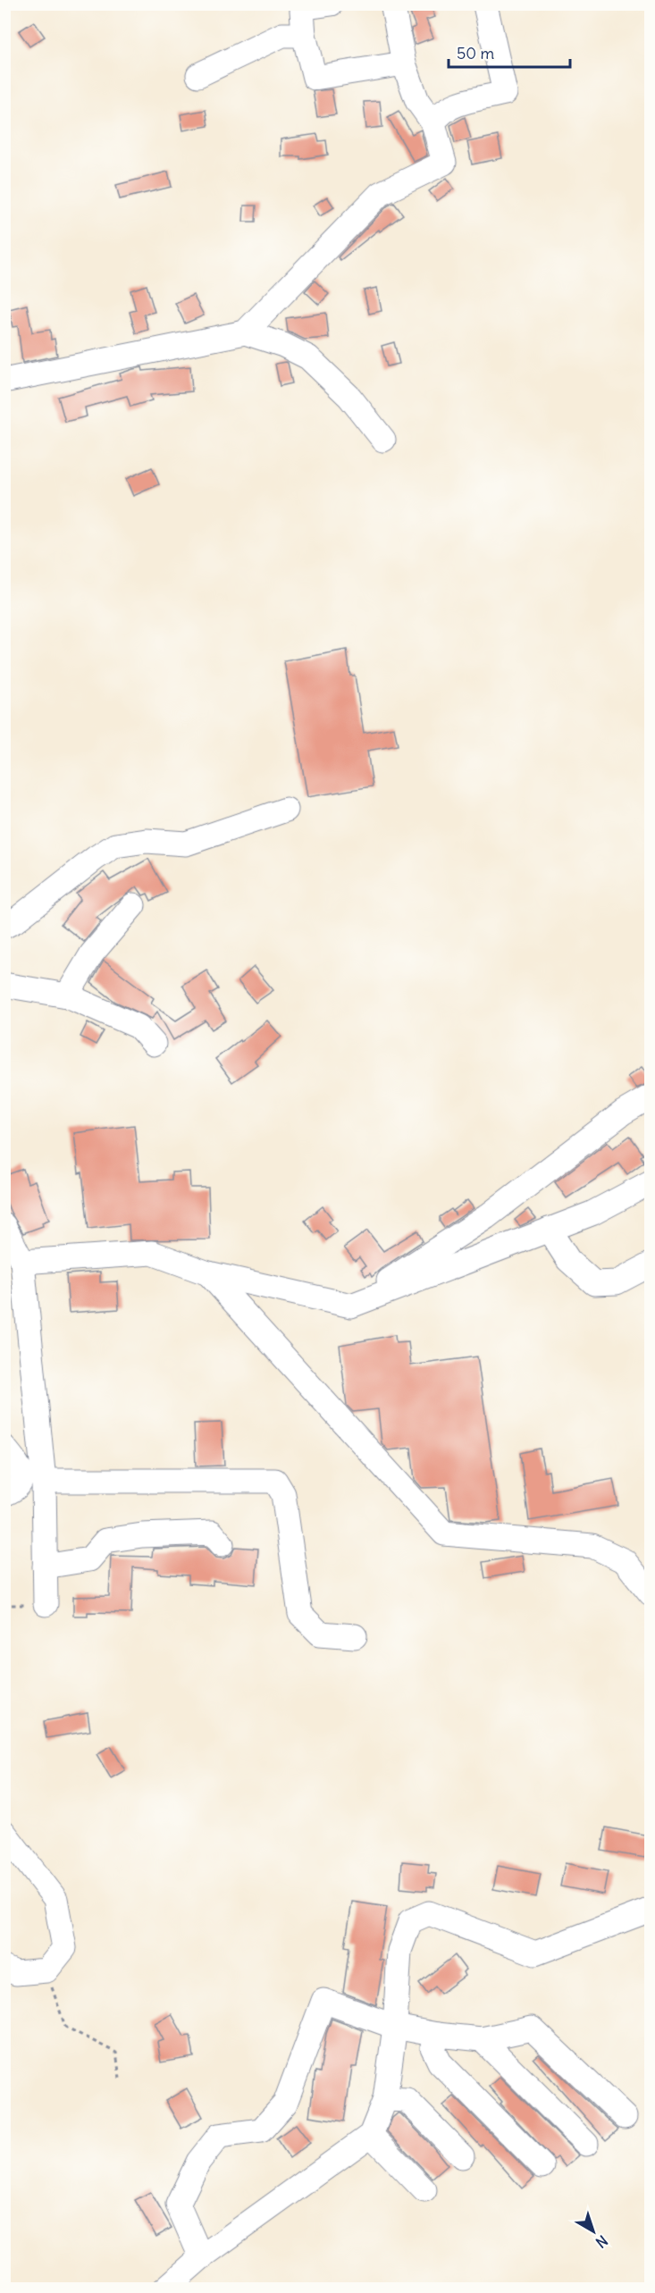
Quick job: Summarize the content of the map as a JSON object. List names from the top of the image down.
{
  "scale_bar": "50 m",
  "north": "bottom right"
}
